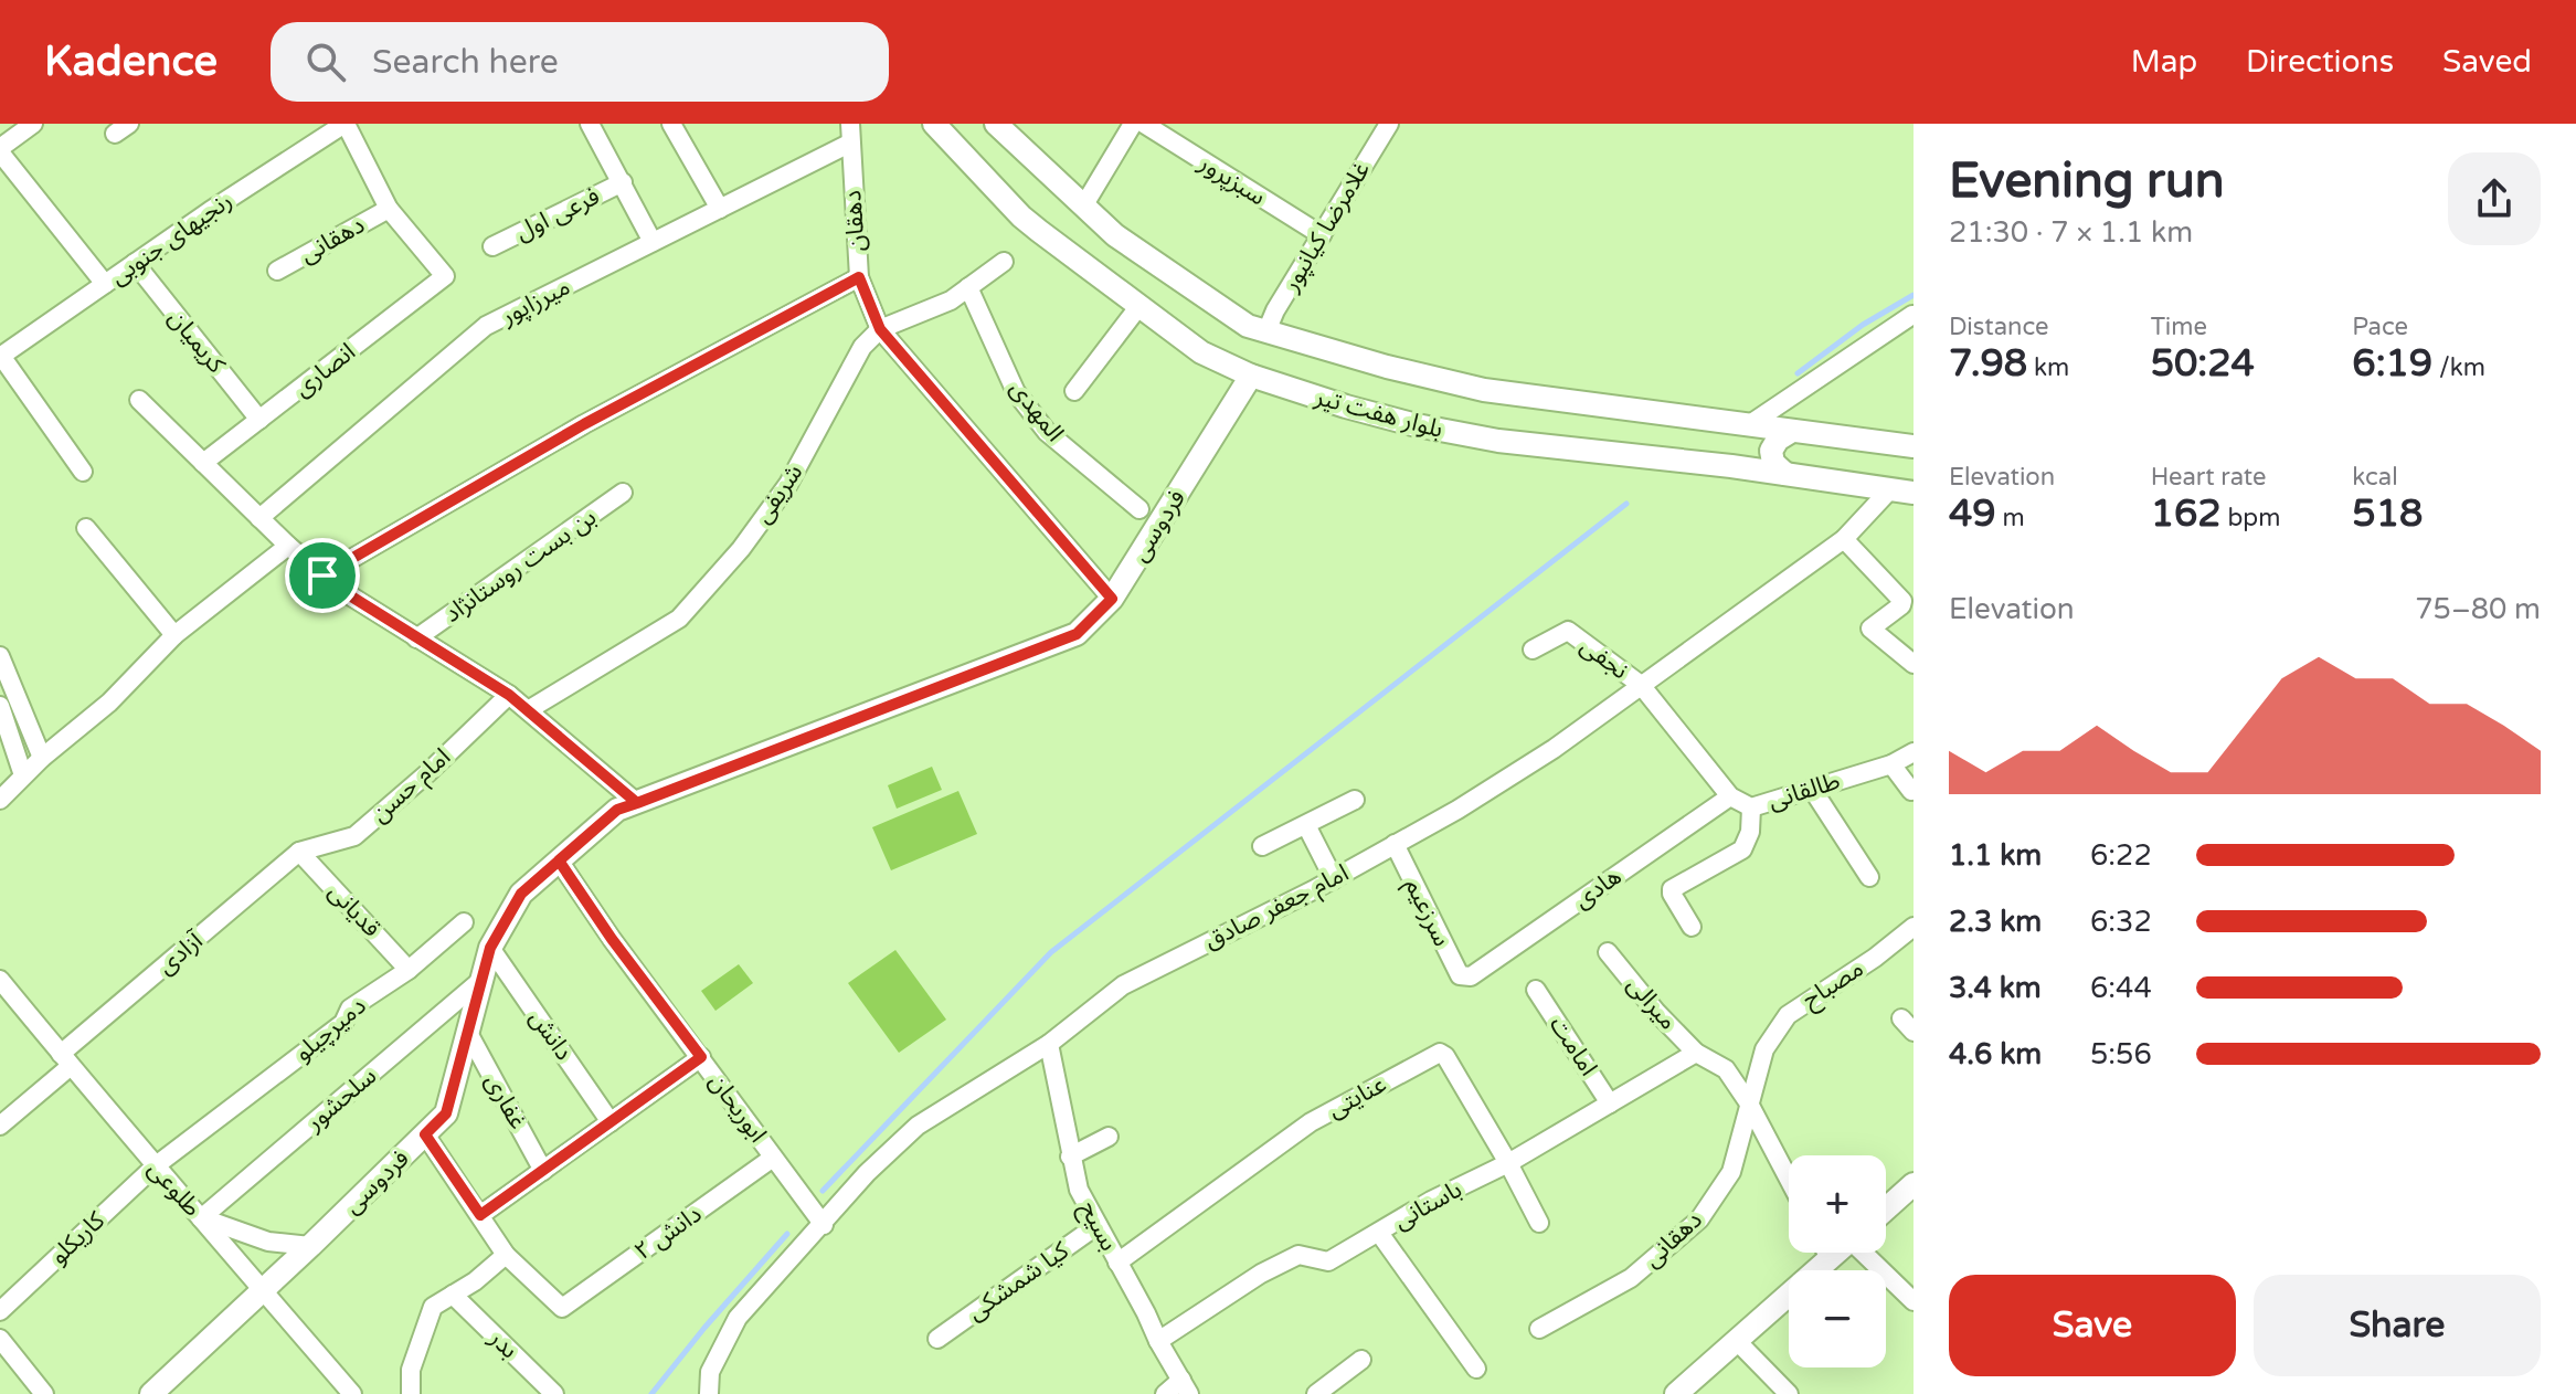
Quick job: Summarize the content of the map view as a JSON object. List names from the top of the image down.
{
  "streets": {
    "main road": ["بلوار هفت تیر", "فردوسی"],
    "street": [
      "سبزپرور",
      "فرعی اول",
      "دهقان",
      "غلامرضا کیانپور",
      "رنجیهای جنوبی",
      "دهقانی",
      "میرزاپور",
      "کریمیان",
      "انصاری",
      "المهدی",
      "شریفی",
      "بن بست روستانژاد",
      "نجفی",
      "امام حسن",
      "طالقانی",
      "هادی",
      "امام جعفر صادق",
      "قدیانی",
      "سرزعیم",
      "آزادی",
      "مصباح",
      "میرالی",
      "دمیرچیلو",
      "دانش",
      "امامت",
      "عنایتی",
      "سلحشور",
      "غفاری",
      "ابوریحان",
      "طلوعی",
      "باستانی",
      "بسیح",
      "دانش ۲",
      "کاریکلو",
      "کیا شمشکی",
      "بدر"
    ]
  },
  "crossings": [
    ["سبزپرور", "غلامرضا کیانپور"],
    ["دهقان", "میرزاپور"],
    ["دهقان", "شریفی"],
    ["دهقان", "فردوسی"],
    ["غلامرضا کیانپور", "بلوار هفت تیر"],
    ["رنجیهای جنوبی", "کریمیان"],
    ["دهقانی", "انصاری"],
    ["دهقانی", "مصباح"],
    ["دهقانی", "میرالی"],
    ["کریمیان", "انصاری"],
    ["بلوار هفت تیر", "فردوسی"],
    ["بلوار هفت تیر", "امام جعفر صادق"],
    ["فردوسی", "دانش"],
    ["فردوسی", "سلحشور"],
    ["فردوسی", "غفاری"],
    ["فردوسی", "ابوریحان"],
    ["فردوسی", "طلوعی"],
    ["نجفی", "طالقانی"],
    ["نجفی", "امام جعفر صادق"],
    ["امام حسن", "قدیانی"],
    ["امام حسن", "آزادی"],
    ["طالقانی", "هادی"],
    ["طالقانی", "امام جعفر صادق"],
    ["هادی", "سرزعیم"],
    ["امام جعفر صادق", "سرزعیم"],
    ["امام جعفر صادق", "ابوریحان"],
    ["امام جعفر صادق", "بسیح"],
    ["قدیانی", "آزادی"],
    ["قدیانی", "دمیرچیلو"],
    ["آزادی", "طلوعی"],
    ["مصباح", "میرالی"],
    ["میرالی", "باستانی"],
    ["دمیرچیلو", "طلوعی"],
    ["دمیرچیلو", "کاریکلو"],
    ["امامت", "باستانی"],
    ["عنایتی", "باستانی"],
    ["عنایتی", "بسیح"],
    ["سلحشور", "طلوعی"],
    ["ابوریحان", "دانش ۲"],
    ["طلوعی", "کاریکلو"],
    ["باستانی", "بسیح"],
    ["بسیح", "کیا شمشکی"]
  ],
  "page": {
    "header": "Kadence",
    "search": "Search here",
    "nav": ["Map", "Directions", "Saved"],
    "heading": ["Evening run", "21:30 · 7 × 1.1 km"],
    "stats": [
      ["Distance", "7.98 km"],
      ["Time", "50:24"],
      ["Pace", "6:19 /km"],
      ["Elevation", "49 m"],
      ["Heart rate", "162 bpm"],
      ["kcal", "518"]
    ],
    "chart": ["Elevation", "75–80 m"],
    "list": [
      {
        "name": "1.1 km",
        "note": "6:22"
      },
      {
        "name": "2.3 km",
        "note": "6:32"
      },
      {
        "name": "3.4 km",
        "note": "6:44"
      },
      {
        "name": "4.6 km",
        "note": "5:56"
      }
    ],
    "map_buttons": ["+", "−"],
    "buttons": ["Save", "Share"]
  }
}
